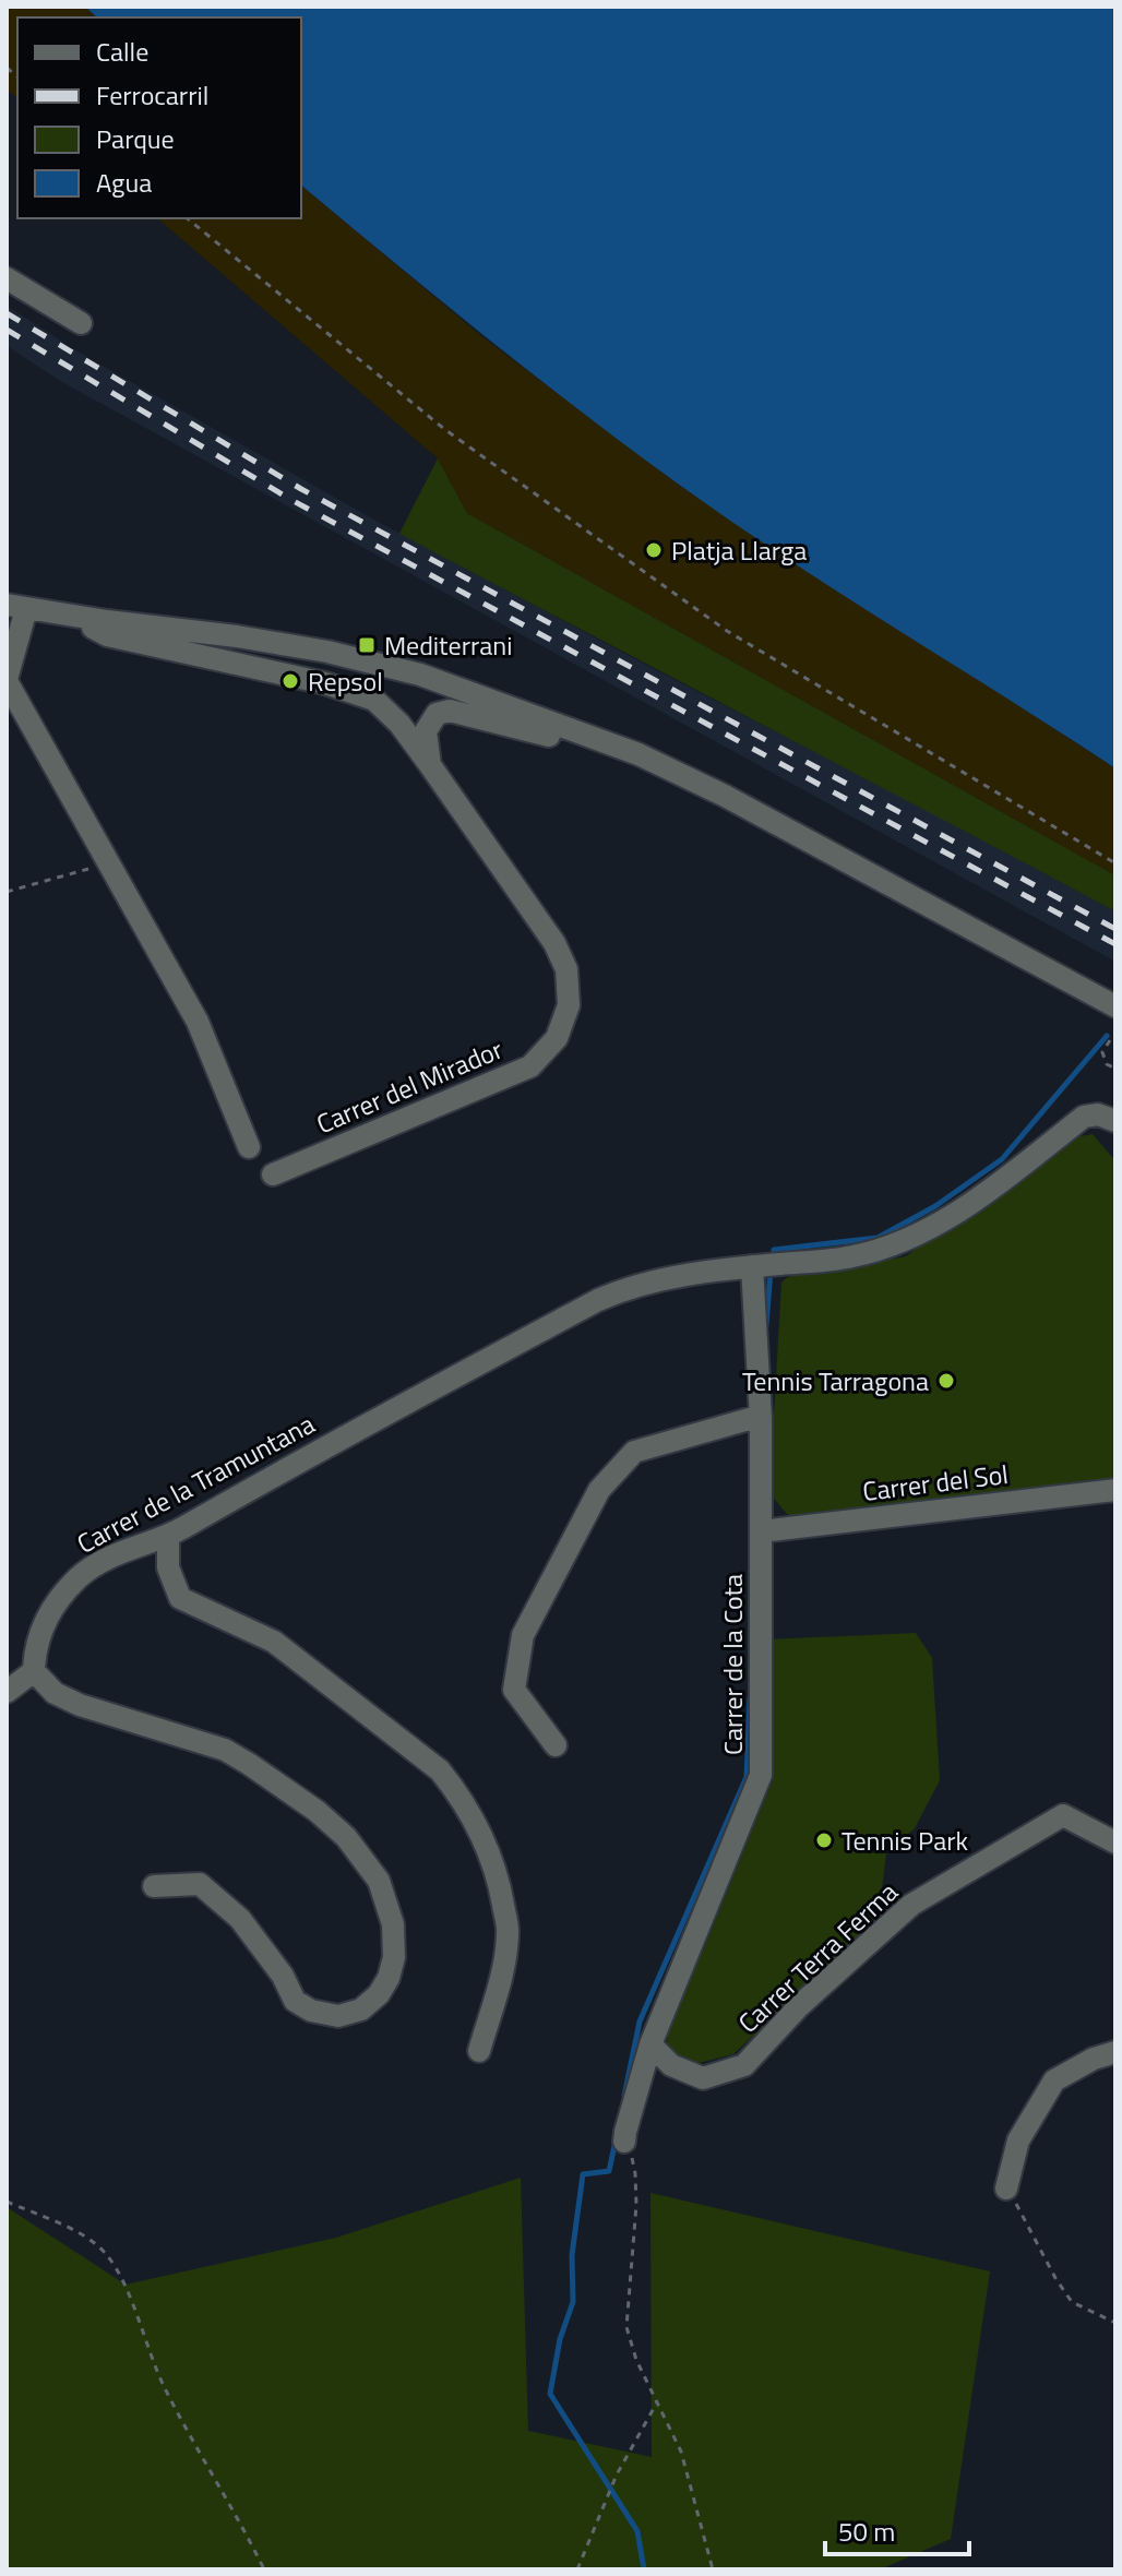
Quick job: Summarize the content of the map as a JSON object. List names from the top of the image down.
{
  "streets": {
    "street": [
      "Carrer del Mirador",
      "Carrer del Sol",
      "Carrer de la Tramuntana",
      "Carrer de la Cota",
      "Carrer Terra Ferma"
    ]
  },
  "crossings": [
    ["Carrer del Sol", "Carrer de la Cota"],
    ["Carrer de la Tramuntana", "Carrer de la Cota"],
    ["Carrer de la Cota", "Carrer Terra Ferma"]
  ],
  "places": {
    "other": [
      "Platja Llarga",
      "Repsol",
      "Tennis Tarragona",
      "Tennis Park"
    ],
    "transit": ["Mediterrani"]
  },
  "legend": [
    "Calle",
    "Ferrocarril",
    "Parque",
    "Agua"
  ],
  "scale_bar": "50 m"
}
